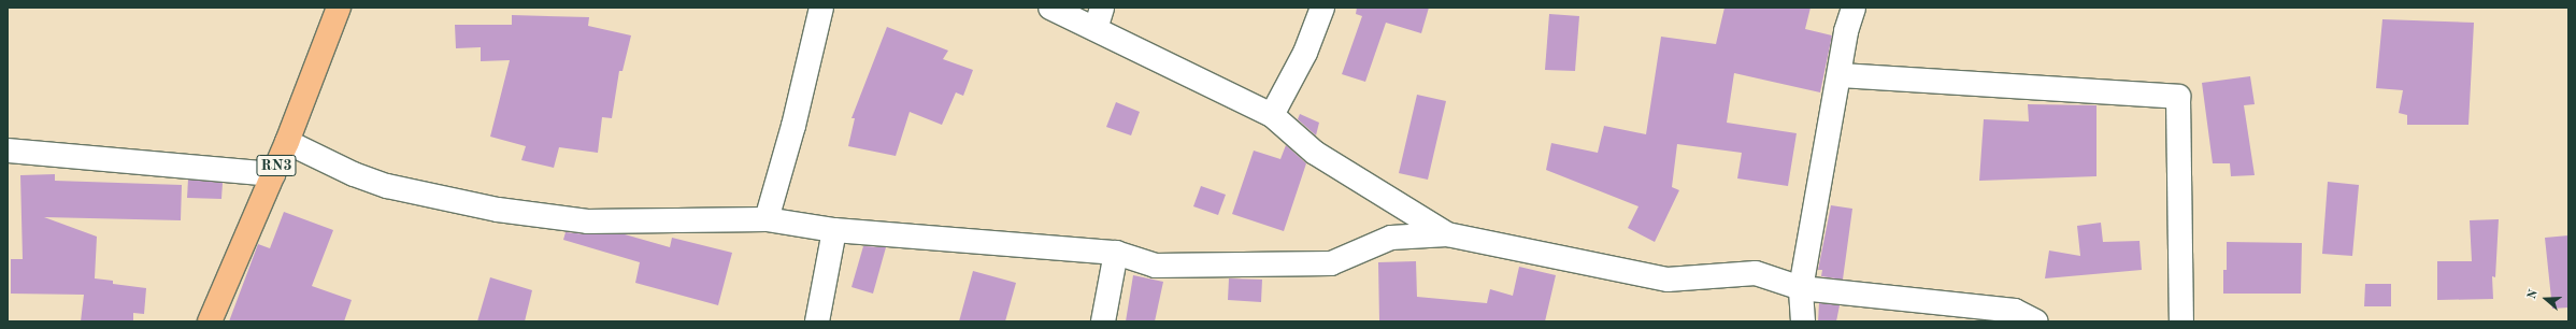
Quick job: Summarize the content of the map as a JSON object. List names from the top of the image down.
{
  "streets": {
    "highway": ["RN3"]
  },
  "north": "left"
}
